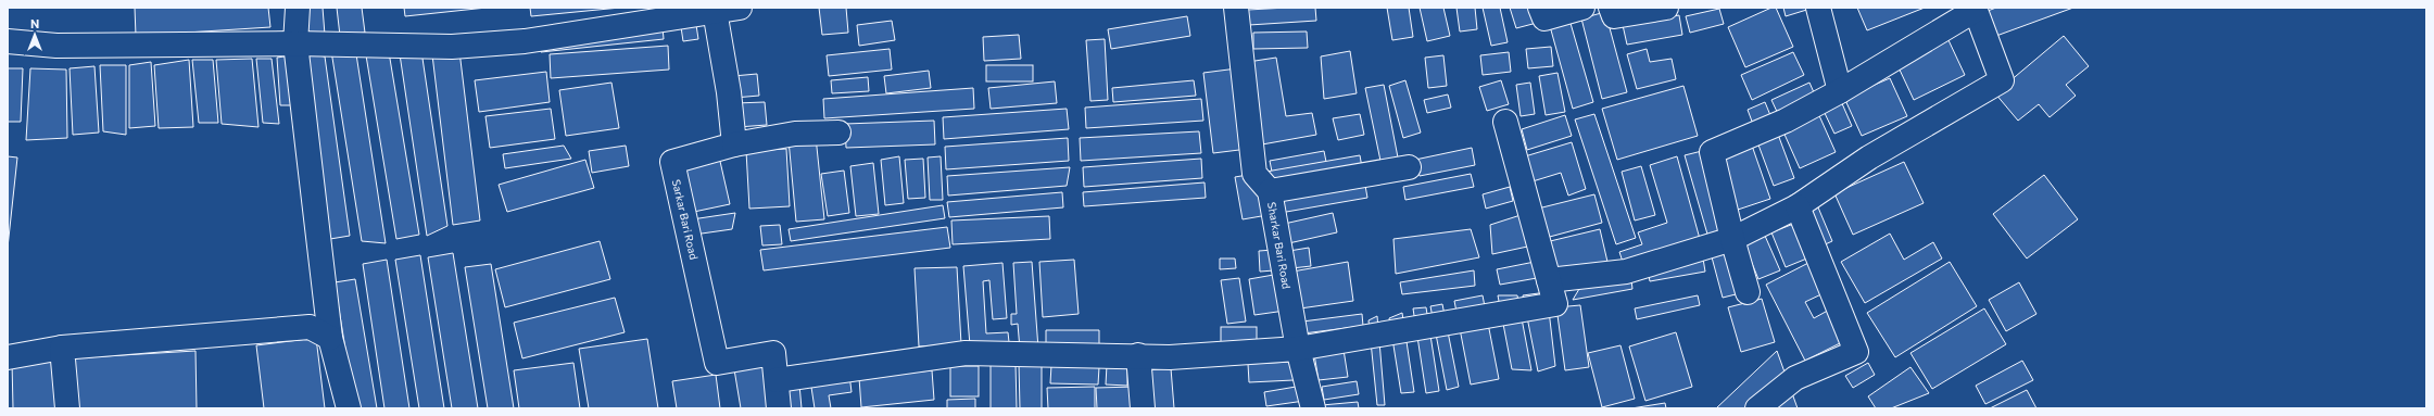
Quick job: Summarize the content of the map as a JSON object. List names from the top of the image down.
{
  "streets": {
    "street": ["Sarkar Bari Road", "Sharkar Bari Road"]
  },
  "north": "top"
}
